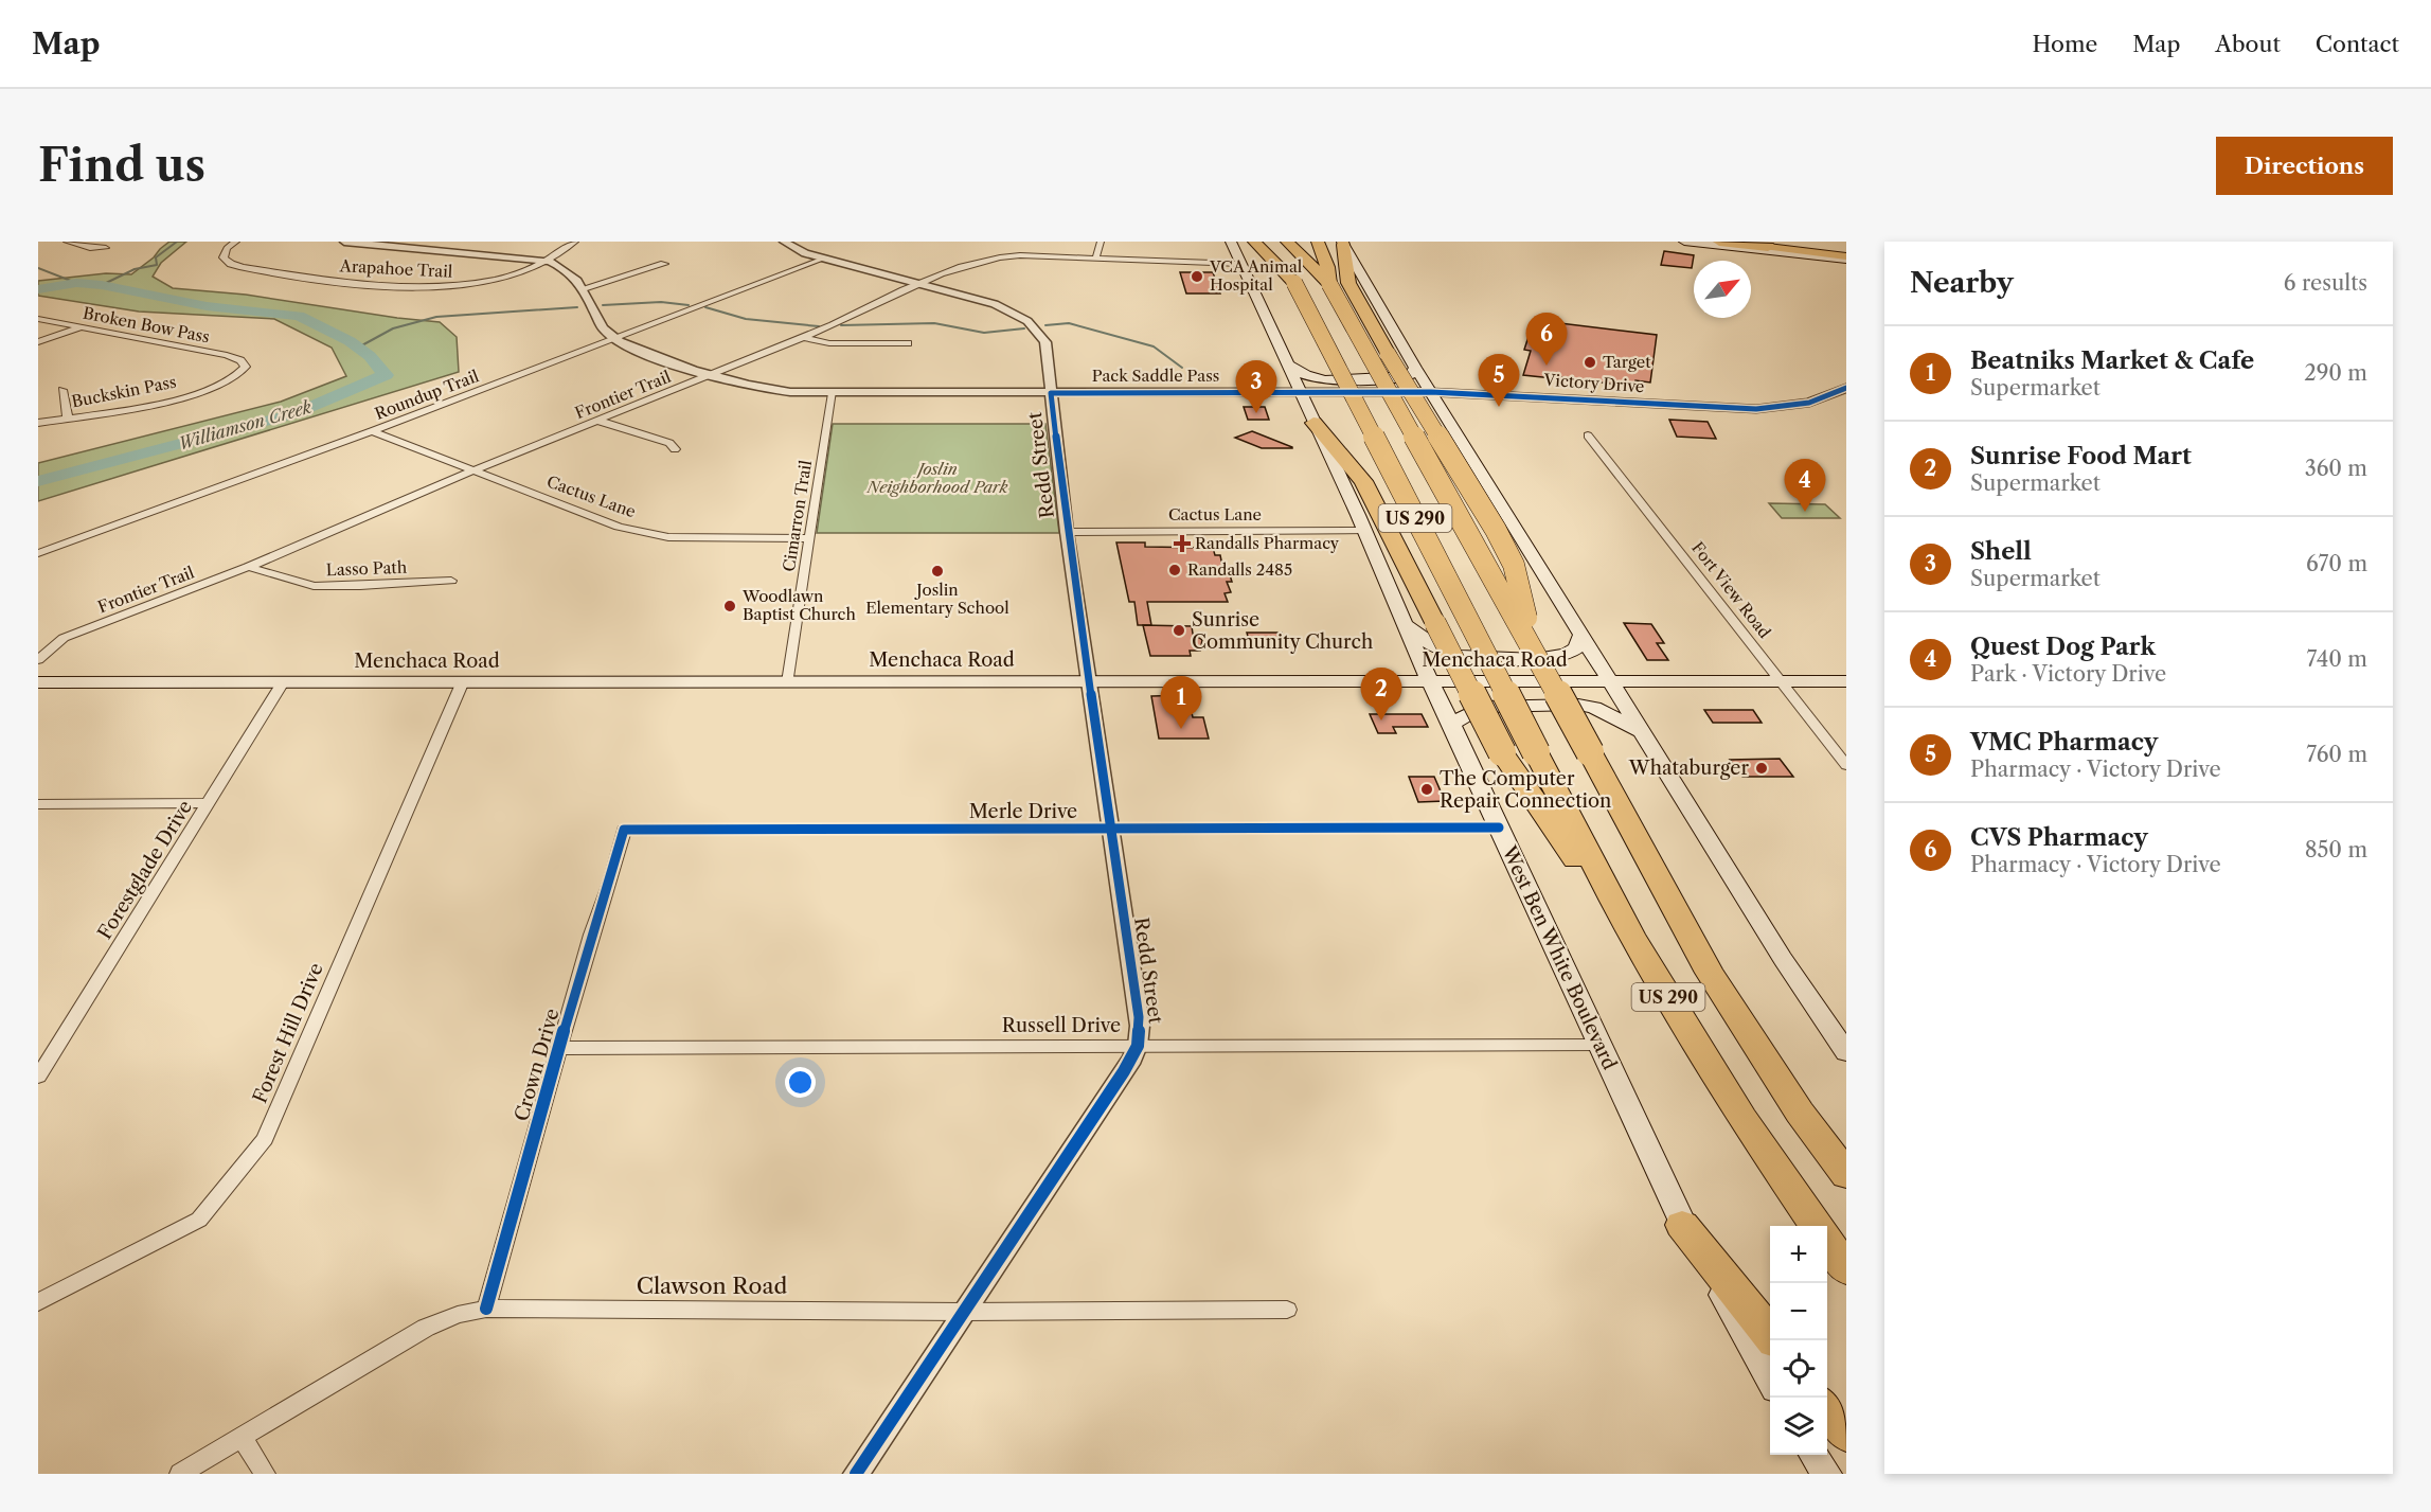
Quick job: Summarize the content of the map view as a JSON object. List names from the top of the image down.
{
  "streets": {
    "highway": ["US 290"],
    "main road": ["Menchaca Road", "West Ben White Boulevard"],
    "street": [
      "Arapahoe Trail",
      "Broken Bow Pass",
      "Pack Saddle Pass",
      "Victory Drive",
      "Buckskin Pass",
      "Roundup Trail",
      "Frontier Trail",
      "Redd Street",
      "Cactus Lane",
      "Cimarron Trail",
      "Lasso Path",
      "Fort View Road",
      "Merle Drive",
      "Forestglade Drive",
      "Russell Drive",
      "Forest Hill Drive",
      "Crown Drive",
      "Clawson Road"
    ]
  },
  "crossings": [
    ["Arapahoe Trail", "Pack Saddle Pass"],
    ["Broken Bow Pass", "Buckskin Pass"],
    ["Pack Saddle Pass", "Victory Drive"],
    ["Pack Saddle Pass", "Roundup Trail"],
    ["Pack Saddle Pass", "Frontier Trail"],
    ["Pack Saddle Pass", "Redd Street"],
    ["Pack Saddle Pass", "Cimarron Trail"],
    ["Pack Saddle Pass", "West Ben White Boulevard"],
    ["Victory Drive", "West Ben White Boulevard"],
    ["Roundup Trail", "Redd Street"],
    ["Roundup Trail", "Cactus Lane"],
    ["Frontier Trail", "Redd Street"],
    ["Frontier Trail", "Cactus Lane"],
    ["Frontier Trail", "Lasso Path"],
    ["Frontier Trail", "West Ben White Boulevard"],
    ["Redd Street", "Cactus Lane"],
    ["Redd Street", "Menchaca Road"],
    ["Redd Street", "Merle Drive"],
    ["Redd Street", "Russell Drive"],
    ["Redd Street", "Clawson Road"],
    ["Cactus Lane", "Cimarron Trail"],
    ["Cactus Lane", "West Ben White Boulevard"],
    ["Cimarron Trail", "Menchaca Road"],
    ["Fort View Road", "Menchaca Road"],
    ["Menchaca Road", "Forestglade Drive"],
    ["Menchaca Road", "West Ben White Boulevard"],
    ["Menchaca Road", "Forest Hill Drive"],
    ["Merle Drive", "West Ben White Boulevard"],
    ["Merle Drive", "Crown Drive"],
    ["West Ben White Boulevard", "Russell Drive"],
    ["Russell Drive", "Crown Drive"],
    ["Crown Drive", "Clawson Road"]
  ],
  "water": ["Williamson Creek"],
  "parks": ["Joslin Neighborhood Park"],
  "places": {
    "other": [
      "VCA Animal Hospital",
      "Target",
      "Randalls 2485",
      "Joslin Elementary School",
      "Woodlawn Baptist Church",
      "Sunrise Community Church",
      "Whataburger",
      "The Computer Repair Connection"
    ],
    "health": ["Randalls Pharmacy"]
  },
  "north": "top right",
  "page": {
    "header": "Map",
    "nav": [
      "Home",
      "Map",
      "About",
      "Contact"
    ],
    "buttons": "Directions",
    "title": "Find us",
    "heading": ["Nearby", "6 results"],
    "pins": [
      "6",
      "5",
      "3",
      "4",
      "2",
      "1"
    ],
    "list": [
      {
        "mark": "1",
        "name": "Beatniks Market & Cafe",
        "note": "Supermarket",
        "value": "290 m"
      },
      {
        "mark": "2",
        "name": "Sunrise Food Mart",
        "note": "Supermarket",
        "value": "360 m"
      },
      {
        "mark": "3",
        "name": "Shell",
        "note": "Supermarket",
        "value": "670 m"
      },
      {
        "mark": "4",
        "name": "Quest Dog Park",
        "note": "Park · Victory Drive",
        "value": "740 m"
      },
      {
        "mark": "5",
        "name": "VMC Pharmacy",
        "note": "Pharmacy · Victory Drive",
        "value": "760 m"
      },
      {
        "mark": "6",
        "name": "CVS Pharmacy",
        "note": "Pharmacy · Victory Drive",
        "value": "850 m"
      }
    ],
    "map_buttons": ["+", "−"]
  }
}
